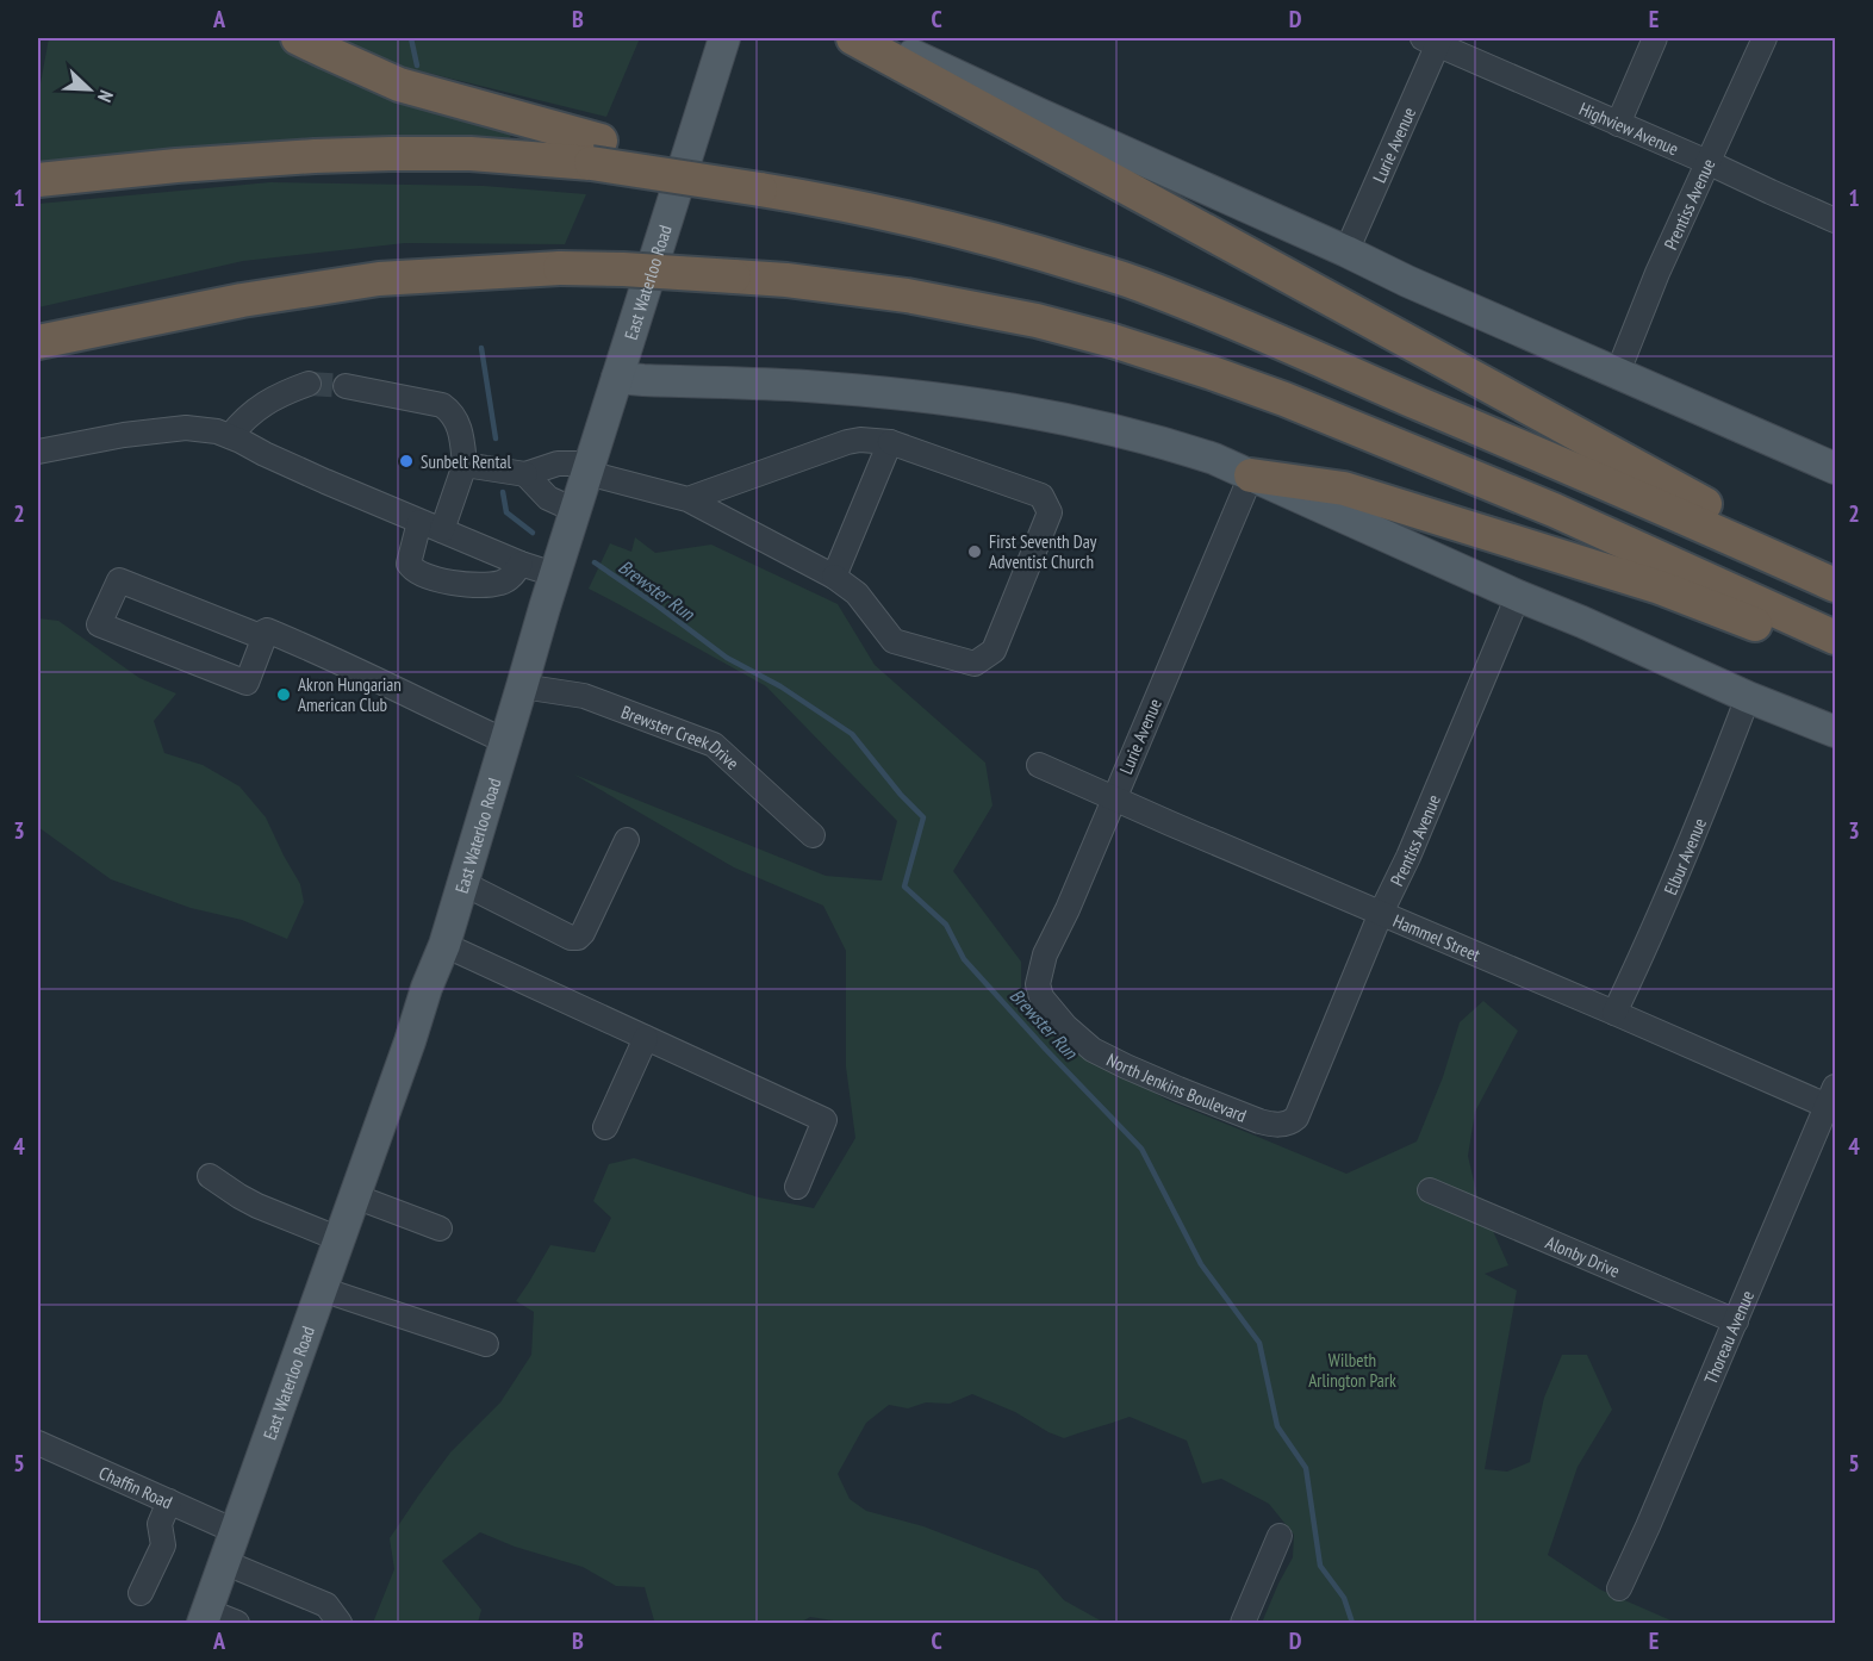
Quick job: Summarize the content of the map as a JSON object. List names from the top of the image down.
{
  "streets": {
    "main road": ["East Waterloo Road"],
    "street": [
      "Highview Avenue",
      "Lurie Avenue",
      "Prentiss Avenue",
      "Brewster Creek Drive",
      "Elbur Avenue",
      "Hammel Street",
      "North Jenkins Boulevard",
      "Alonby Drive",
      "Thoreau Avenue",
      "Chaffin Road"
    ]
  },
  "crossings": [
    ["Highview Avenue", "Lurie Avenue"],
    ["Highview Avenue", "Prentiss Avenue"],
    ["Lurie Avenue", "Hammel Street"],
    ["Lurie Avenue", "North Jenkins Boulevard"],
    ["Prentiss Avenue", "Hammel Street"],
    ["Prentiss Avenue", "North Jenkins Boulevard"],
    ["East Waterloo Road", "Brewster Creek Drive"],
    ["East Waterloo Road", "Chaffin Road"],
    ["Elbur Avenue", "Hammel Street"],
    ["Hammel Street", "Thoreau Avenue"],
    ["Alonby Drive", "Thoreau Avenue"]
  ],
  "water": ["Brewster Run"],
  "parks": ["Wilbeth Arlington Park"],
  "places": ["Sunbelt Rental", "First Seventh Day Adventist Church", "Akron Hungarian American Club"],
  "north": "bottom right",
  "grid": {
    "columns": [
      "A",
      "B",
      "C",
      "D",
      "E"
    ],
    "rows": [
      "1",
      "2",
      "3",
      "4",
      "5"
    ]
  }
}
